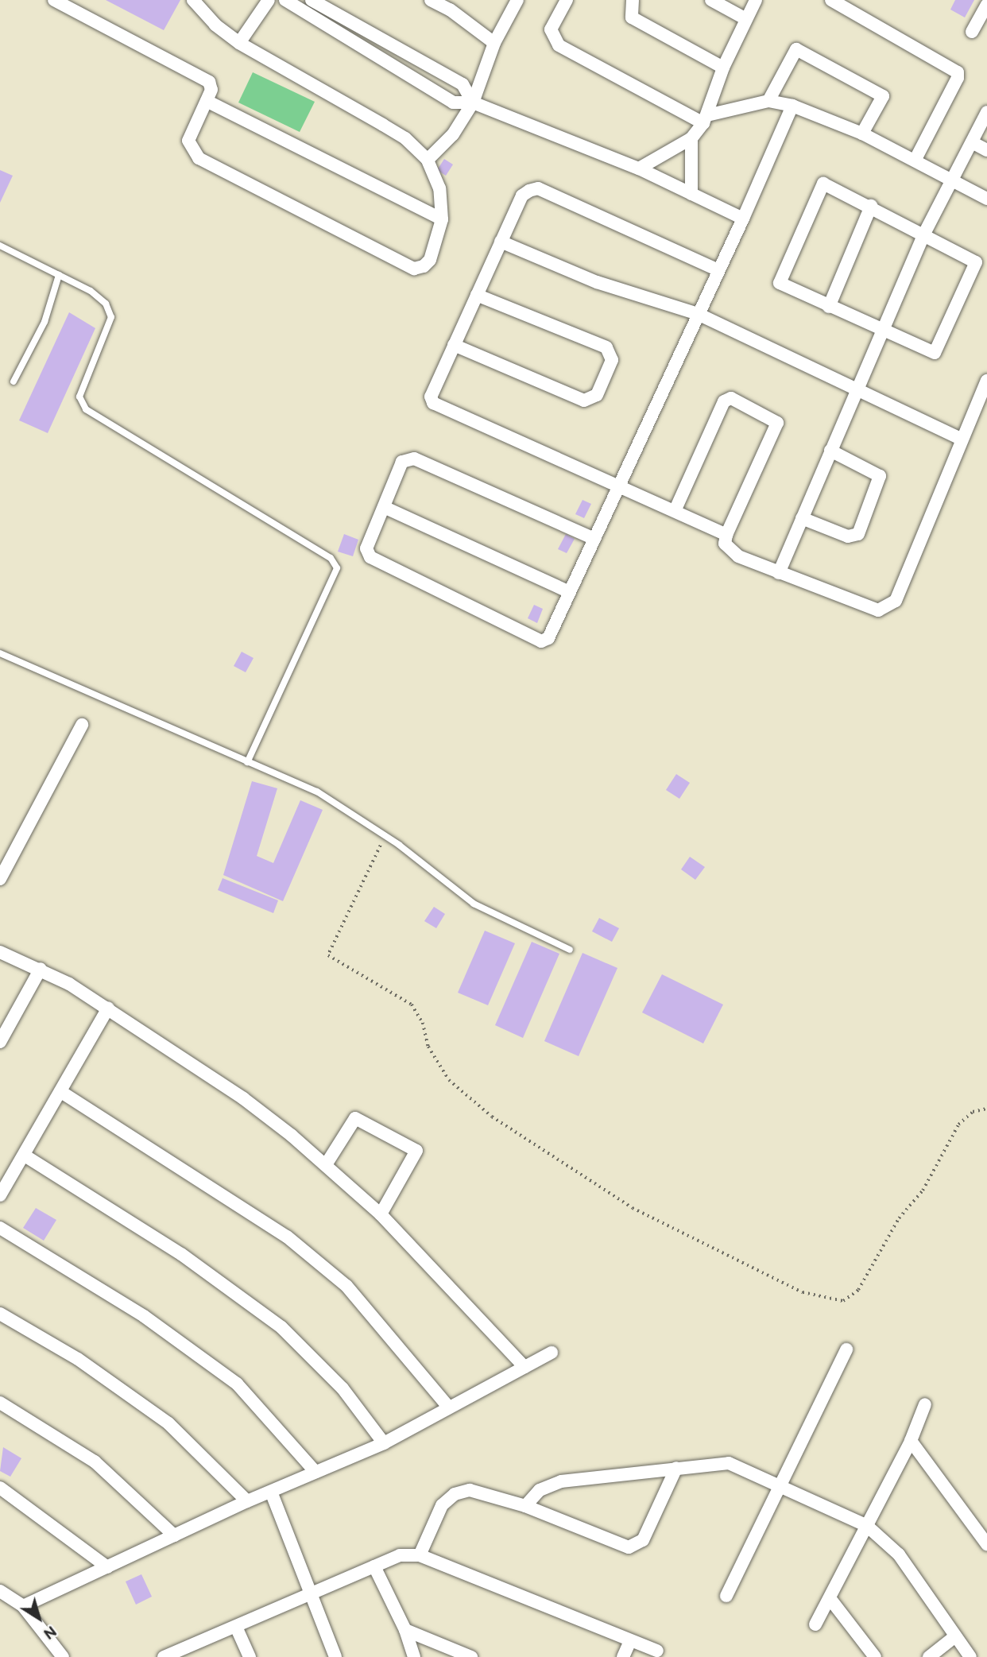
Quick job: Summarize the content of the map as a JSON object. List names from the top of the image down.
{
  "north": "bottom right"
}
